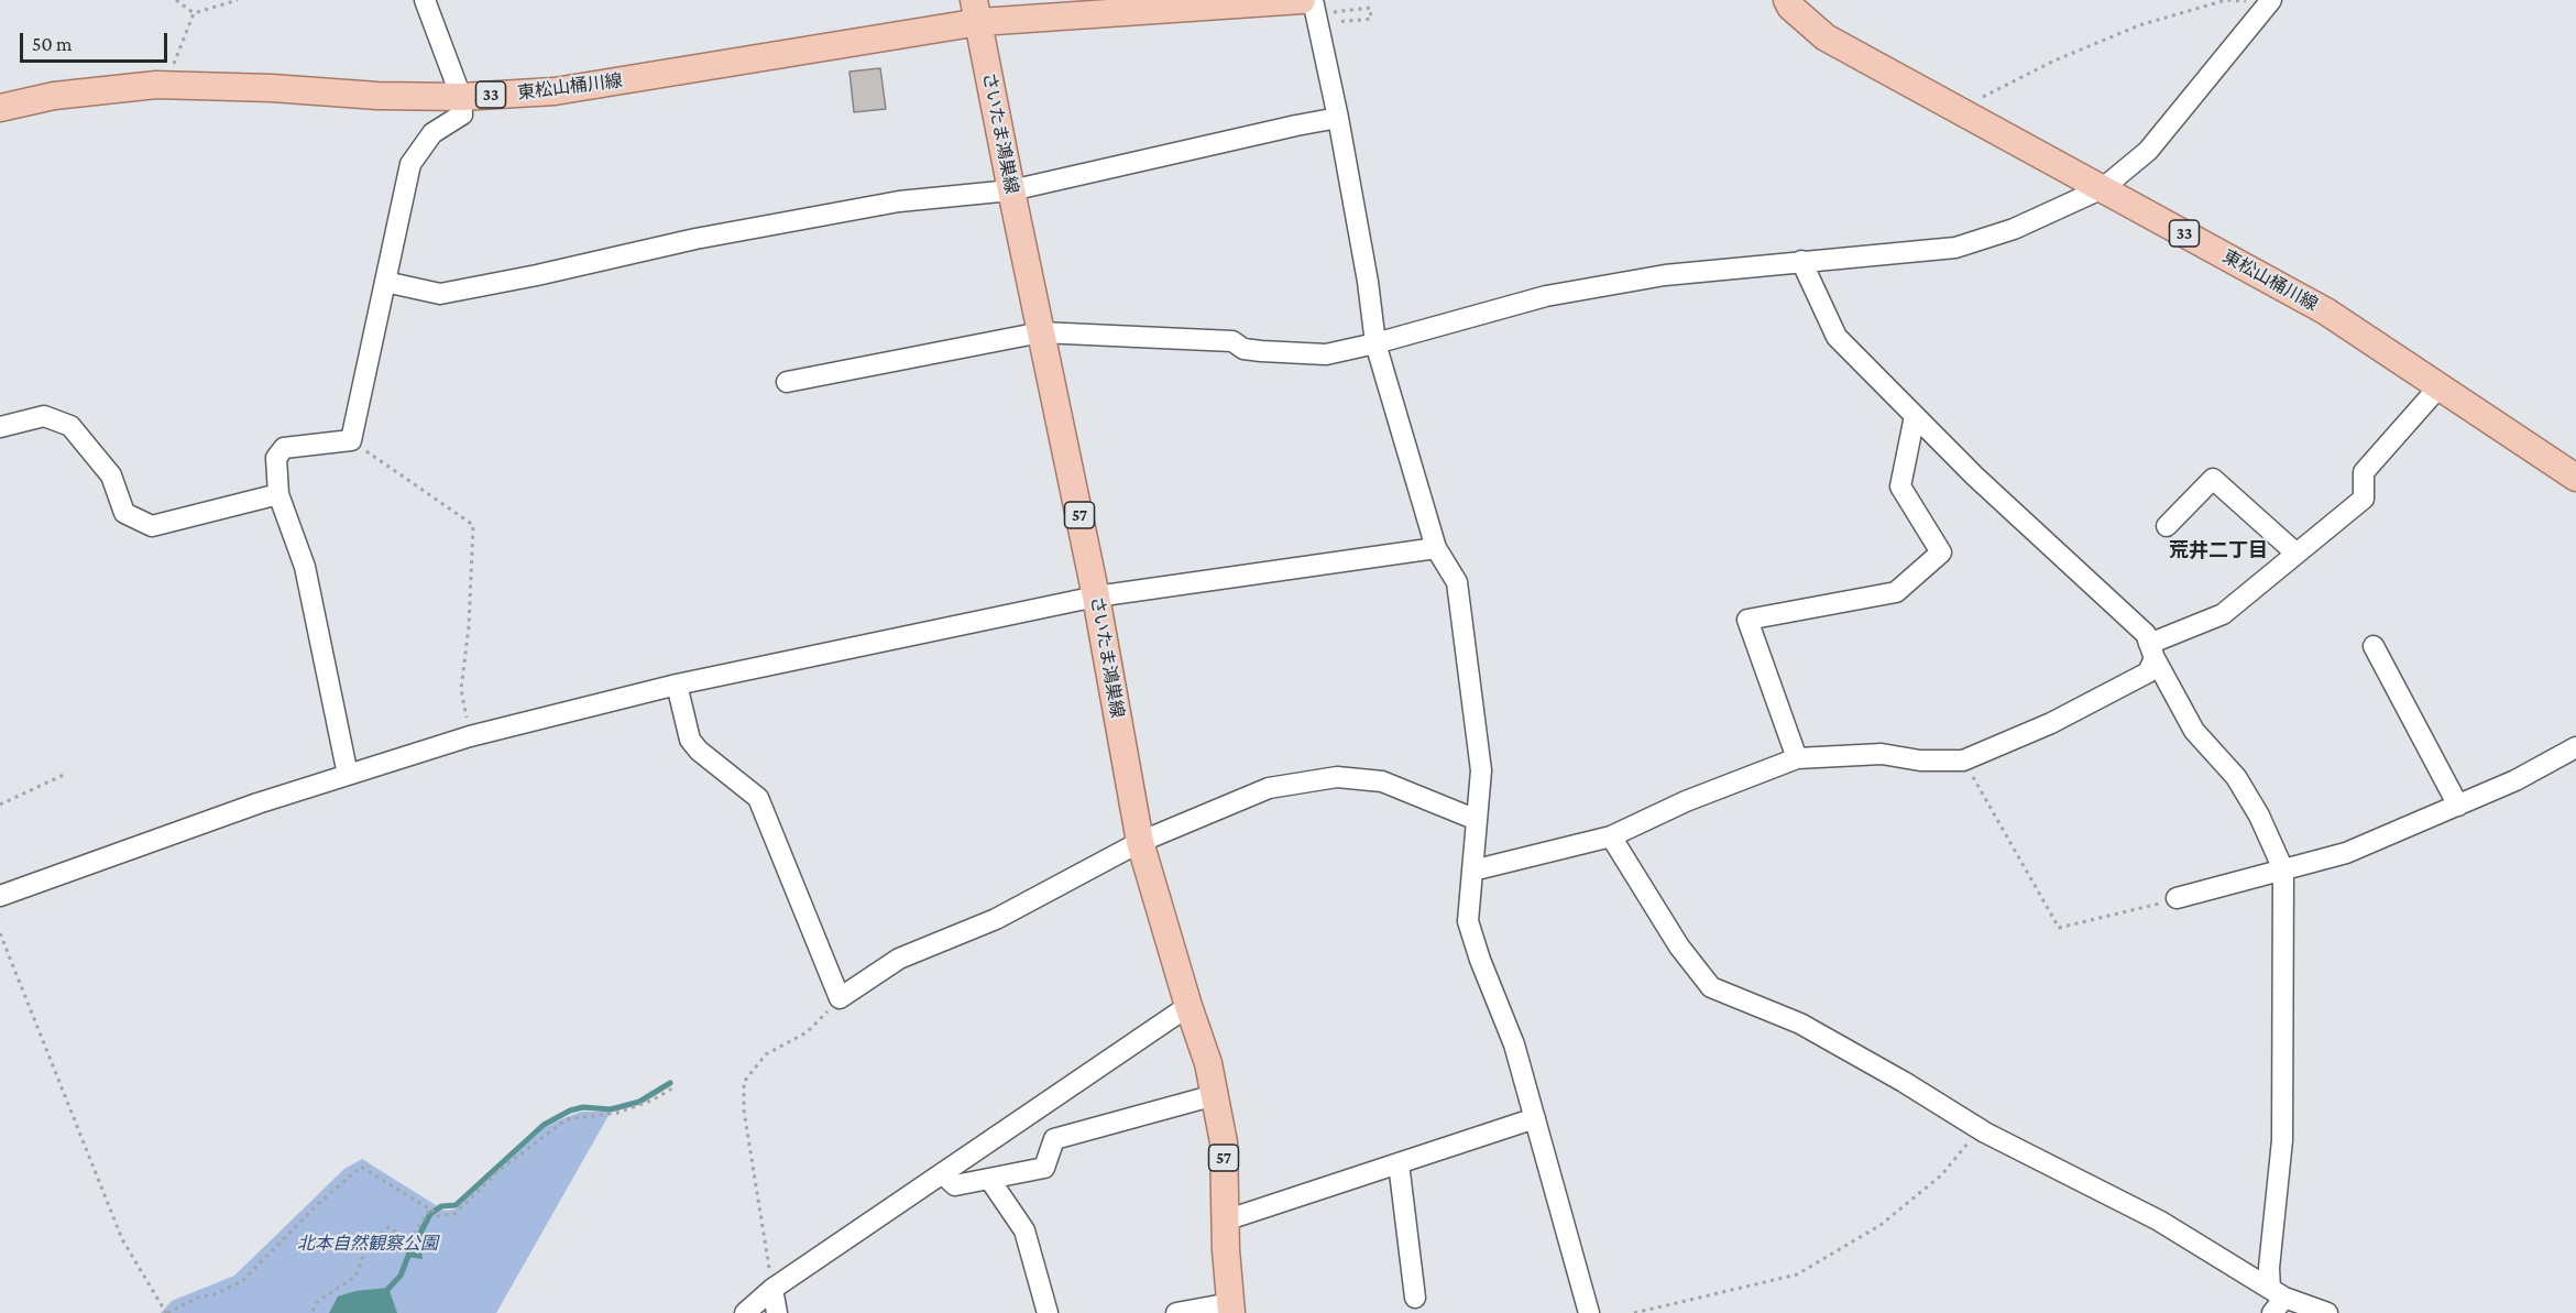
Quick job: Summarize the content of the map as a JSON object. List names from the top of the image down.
{
  "streets": {
    "main road": [
      "東松山桶川線",
      "33",
      "さいたま鴻巣線",
      "57"
    ]
  },
  "crossings": [
    ["東松山桶川線", "さいたま鴻巣線"]
  ],
  "districts": ["荒井二丁目"],
  "parks": ["北本自然観察公園"],
  "scale_bar": "50 m"
}
